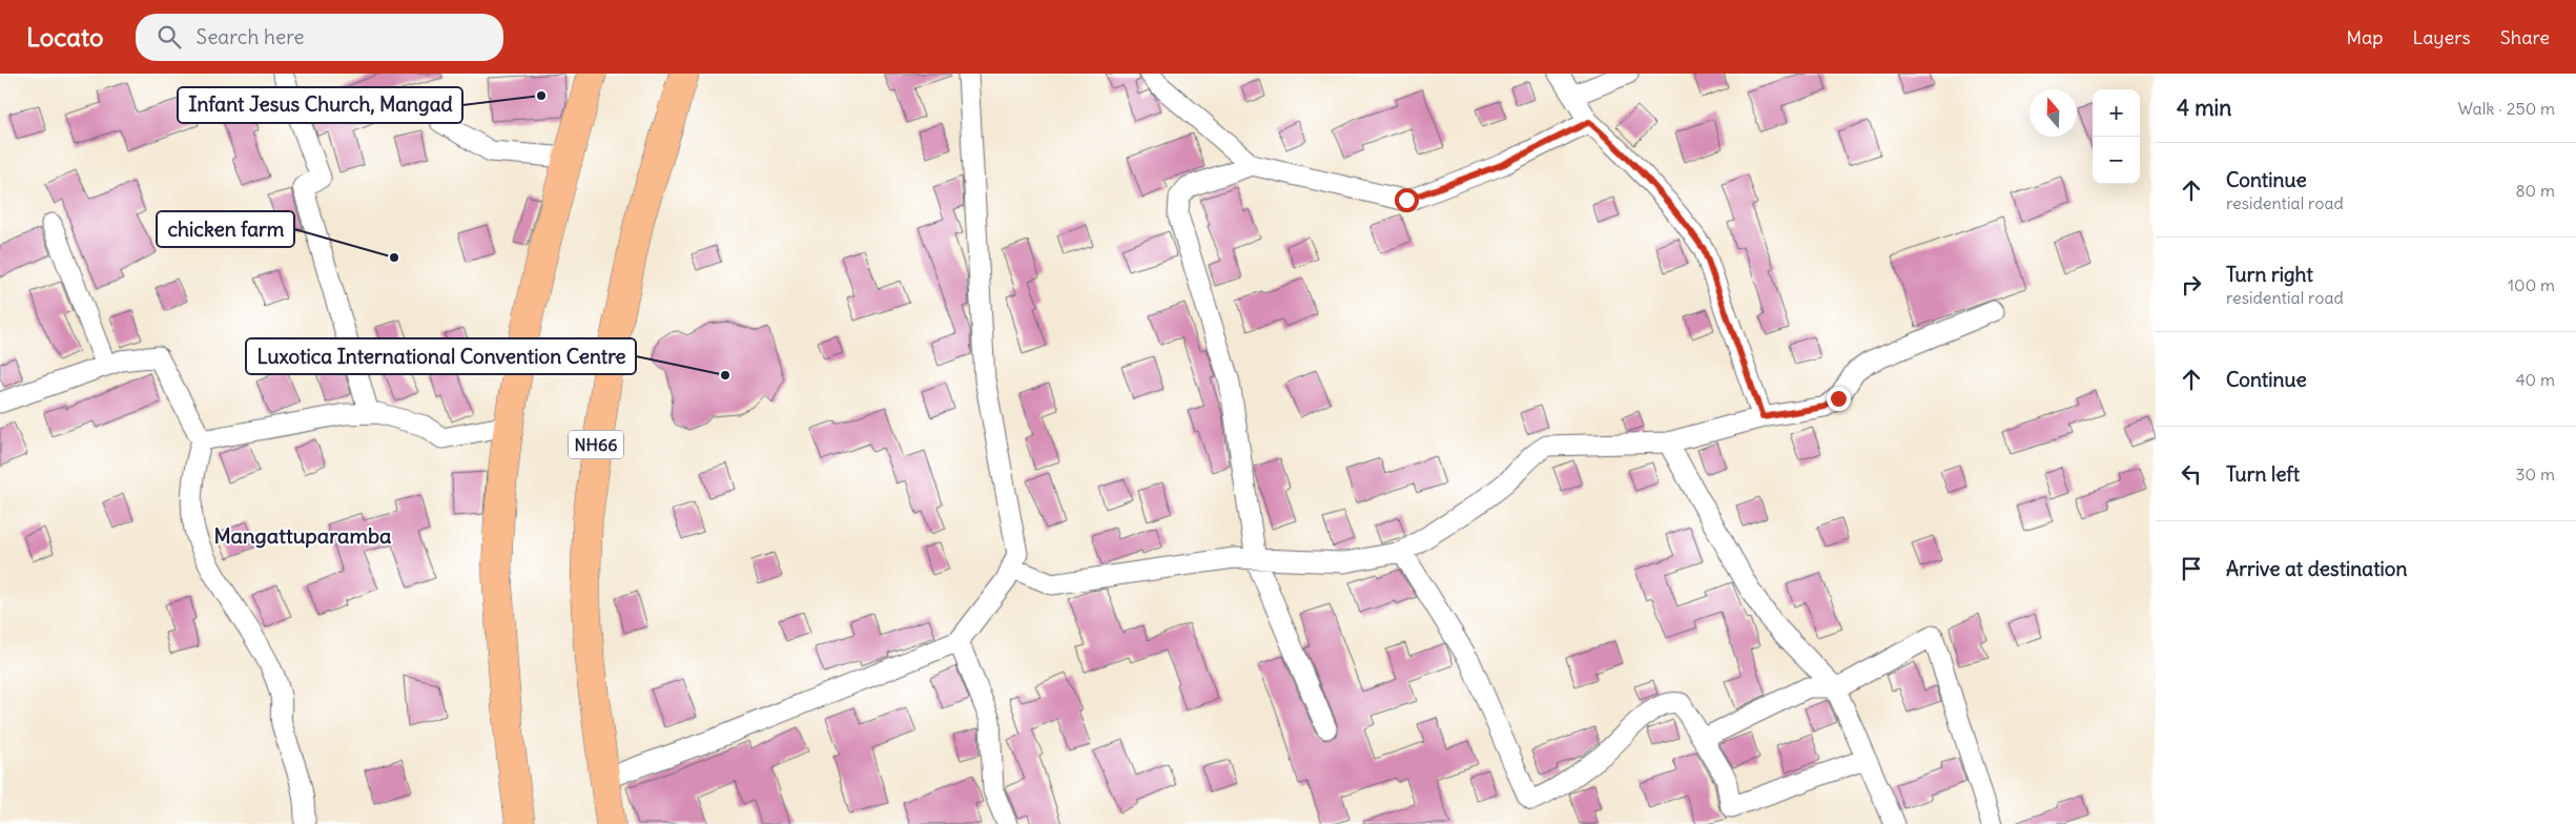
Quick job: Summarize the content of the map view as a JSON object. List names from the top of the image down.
{
  "streets": {
    "highway": ["NH66"]
  },
  "districts": ["Mangattuparamba"],
  "places": ["Infant Jesus Church, Mangad", "chicken farm", "Luxotica International Convention Centre"],
  "north": "top",
  "page": {
    "header": "Locato",
    "search": "Search here",
    "nav": ["Map", "Layers", "Share"],
    "heading": ["4 min", "Walk · 250 m"],
    "map_buttons": ["+", "−"],
    "list": [
      ["Continue", "residential road", "80 m"],
      ["Turn right", "residential road", "100 m"],
      ["Continue", "40 m"],
      ["Turn left", "30 m"],
      "Arrive at destination"
    ]
  }
}
